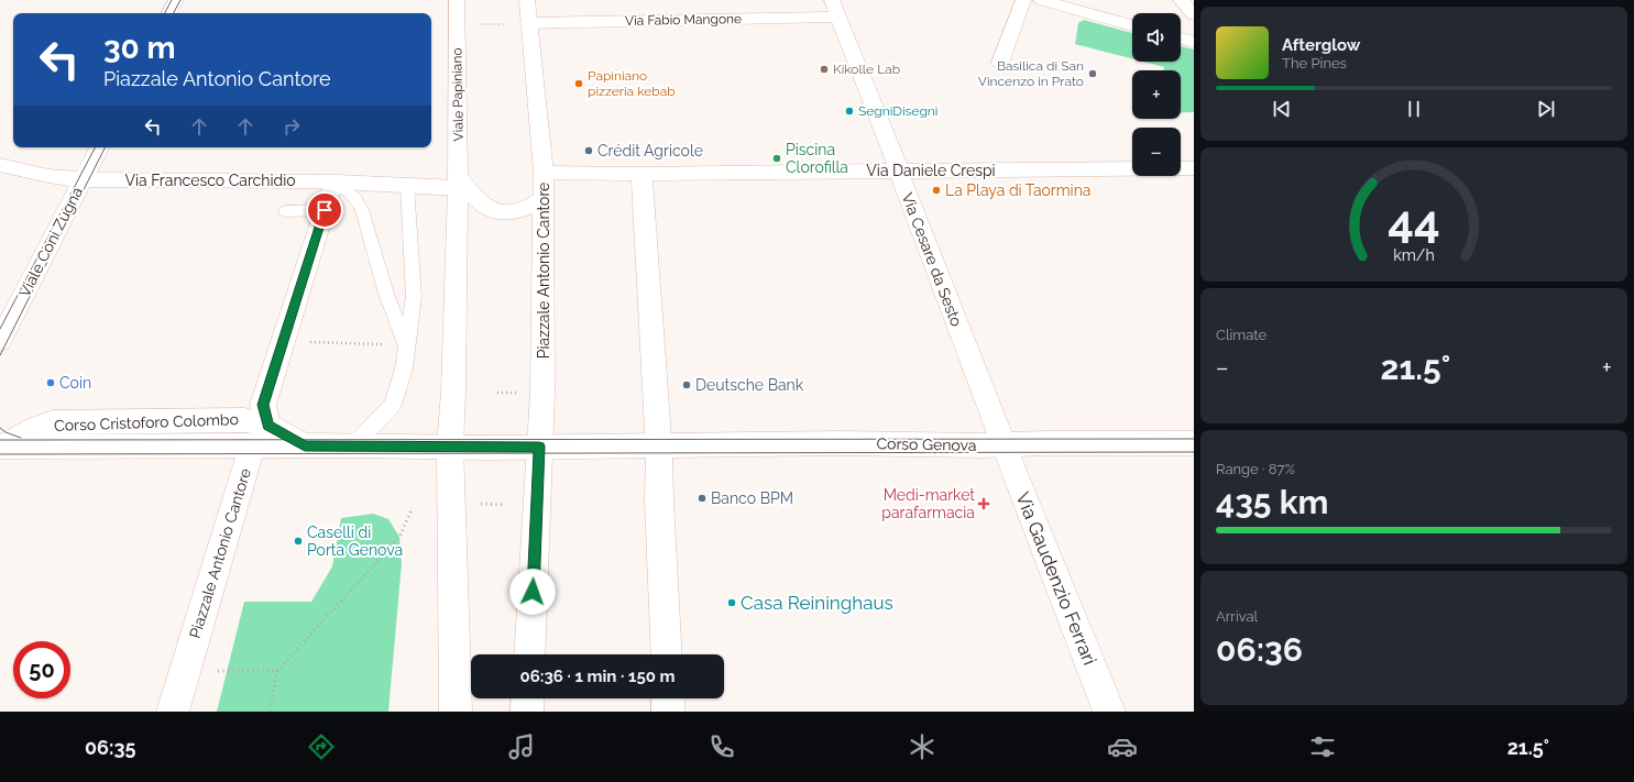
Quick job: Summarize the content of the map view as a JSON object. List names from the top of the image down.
{
  "streets": {
    "street": [
      "Via Fabio Mangone",
      "Viale Papiniano",
      "Via Daniele Crespi",
      "Via Francesco Carchidio",
      "Viale Coni Zugna",
      "Via Cesare da Sesto",
      "Piazzale Antonio Cantore",
      "Corso Cristoforo Colombo",
      "Corso Genova",
      "Via Gaudenzio Ferrari"
    ]
  },
  "crossings": [
    ["Via Fabio Mangone", "Via Cesare da Sesto"],
    ["Via Daniele Crespi", "Via Cesare da Sesto"],
    ["Via Daniele Crespi", "Piazzale Antonio Cantore"],
    ["Via Francesco Carchidio", "Viale Coni Zugna"],
    ["Via Francesco Carchidio", "Piazzale Antonio Cantore"],
    ["Via Cesare da Sesto", "Corso Genova"],
    ["Via Cesare da Sesto", "Via Gaudenzio Ferrari"],
    ["Piazzale Antonio Cantore", "Corso Cristoforo Colombo"],
    ["Piazzale Antonio Cantore", "Corso Genova"],
    ["Corso Genova", "Via Gaudenzio Ferrari"]
  ],
  "places": {
    "other": [
      "Kikolle Lab",
      "Basilica di San Vincenzo in Prato",
      "Papiniano pizzeria kebab",
      "SegniDisegni",
      "Crédit Agricole",
      "Piscina Clorofilla",
      "La Playa di Taormina",
      "Coin",
      "Deutsche Bank",
      "Banco BPM",
      "Caselli di Porta Genova",
      "Casa Reininghaus"
    ],
    "health": ["Medi-market parafarmacia"]
  },
  "page": {
    "map_buttons": ["+", "−"],
    "turn": ["30 m", "Piazzale Antonio Cantore"],
    "song": ["Afterglow", "The Pines"],
    "tile": [
      "Climate",
      ["Range · 87%", "435 km"],
      ["Arrival", "06:36"]
    ],
    "heat": ["−", "21.5°", "+"],
    "limit": "50",
    "trip": "06:36 · 1 min · 150 m",
    "tabs": ["06:35", "21.5°"],
    "gauge": ["44", "km/h"]
  }
}
